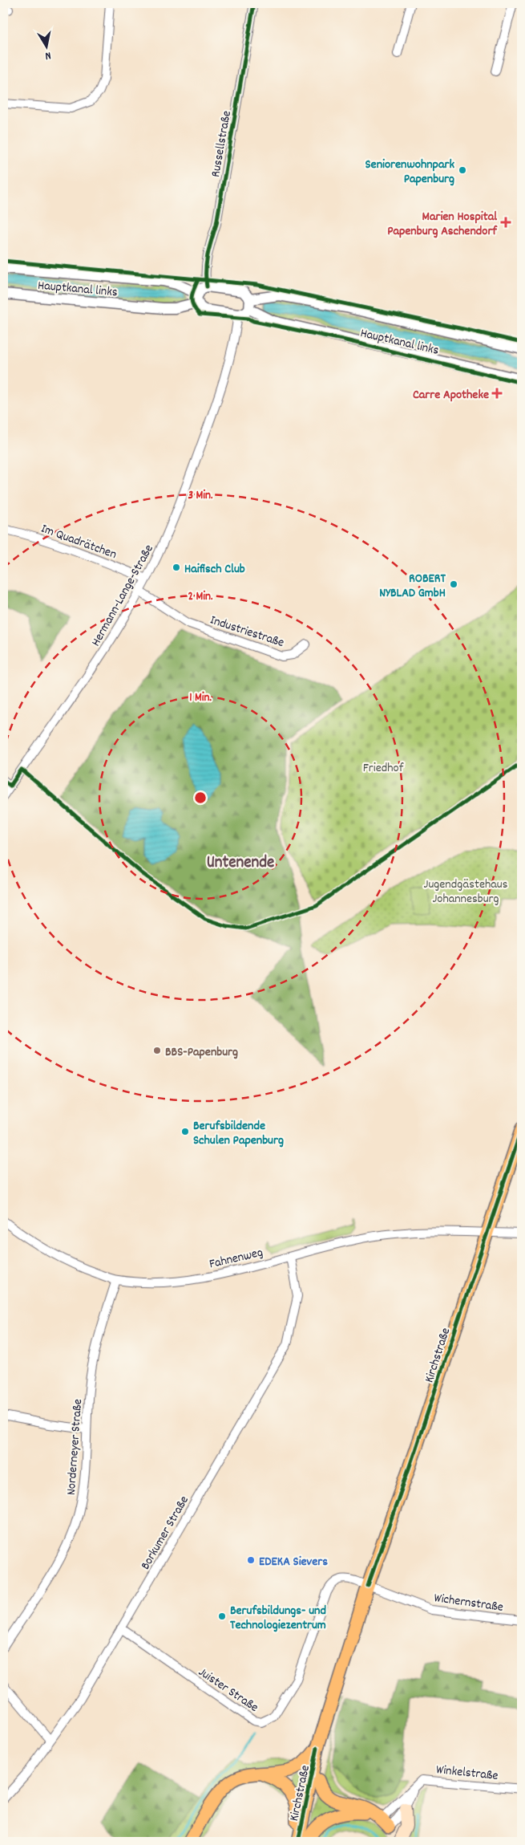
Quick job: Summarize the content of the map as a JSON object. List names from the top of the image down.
{
  "streets": {
    "main road": ["Kirchstraße"],
    "street": [
      "Russellstraße",
      "Hauptkanal links",
      "Im Quadrätchen",
      "Hermann-Lange-Straße",
      "Industriestraße",
      "Fahnenweg",
      "Norderneyer Straße",
      "Borkumer Straße",
      "Wichernstraße",
      "Juister Straße",
      "Winkelstraße"
    ]
  },
  "crossings": [
    ["Russellstraße", "Hauptkanal links"],
    ["Im Quadrätchen", "Hermann-Lange-Straße"],
    ["Hermann-Lange-Straße", "Industriestraße"],
    ["Fahnenweg", "Kirchstraße"],
    ["Fahnenweg", "Norderneyer Straße"],
    ["Fahnenweg", "Borkumer Straße"],
    ["Kirchstraße", "Wichernstraße"],
    ["Kirchstraße", "Juister Straße"],
    ["Borkumer Straße", "Juister Straße"],
    ["Wichernstraße", "Juister Straße"]
  ],
  "districts": ["Untenende"],
  "parks": ["Friedhof", "Jugendgästehaus Johannesburg"],
  "places": {
    "other": [
      "Seniorenwohnpark Papenburg",
      "Haifisch Club",
      "ROBERT NYBLAD GmbH",
      "BBS-Papenburg",
      "Berufsbildende Schulen Papenburg",
      "EDEKA Sievers",
      "Berufsbildungs- und Technologiezentrum"
    ],
    "health": ["Marien Hospital Papenburg Aschendorf", "Carre Apotheke"]
  },
  "north": "bottom",
  "rings": ["3 Min.", "2 Min.", "1 Min."]
}
